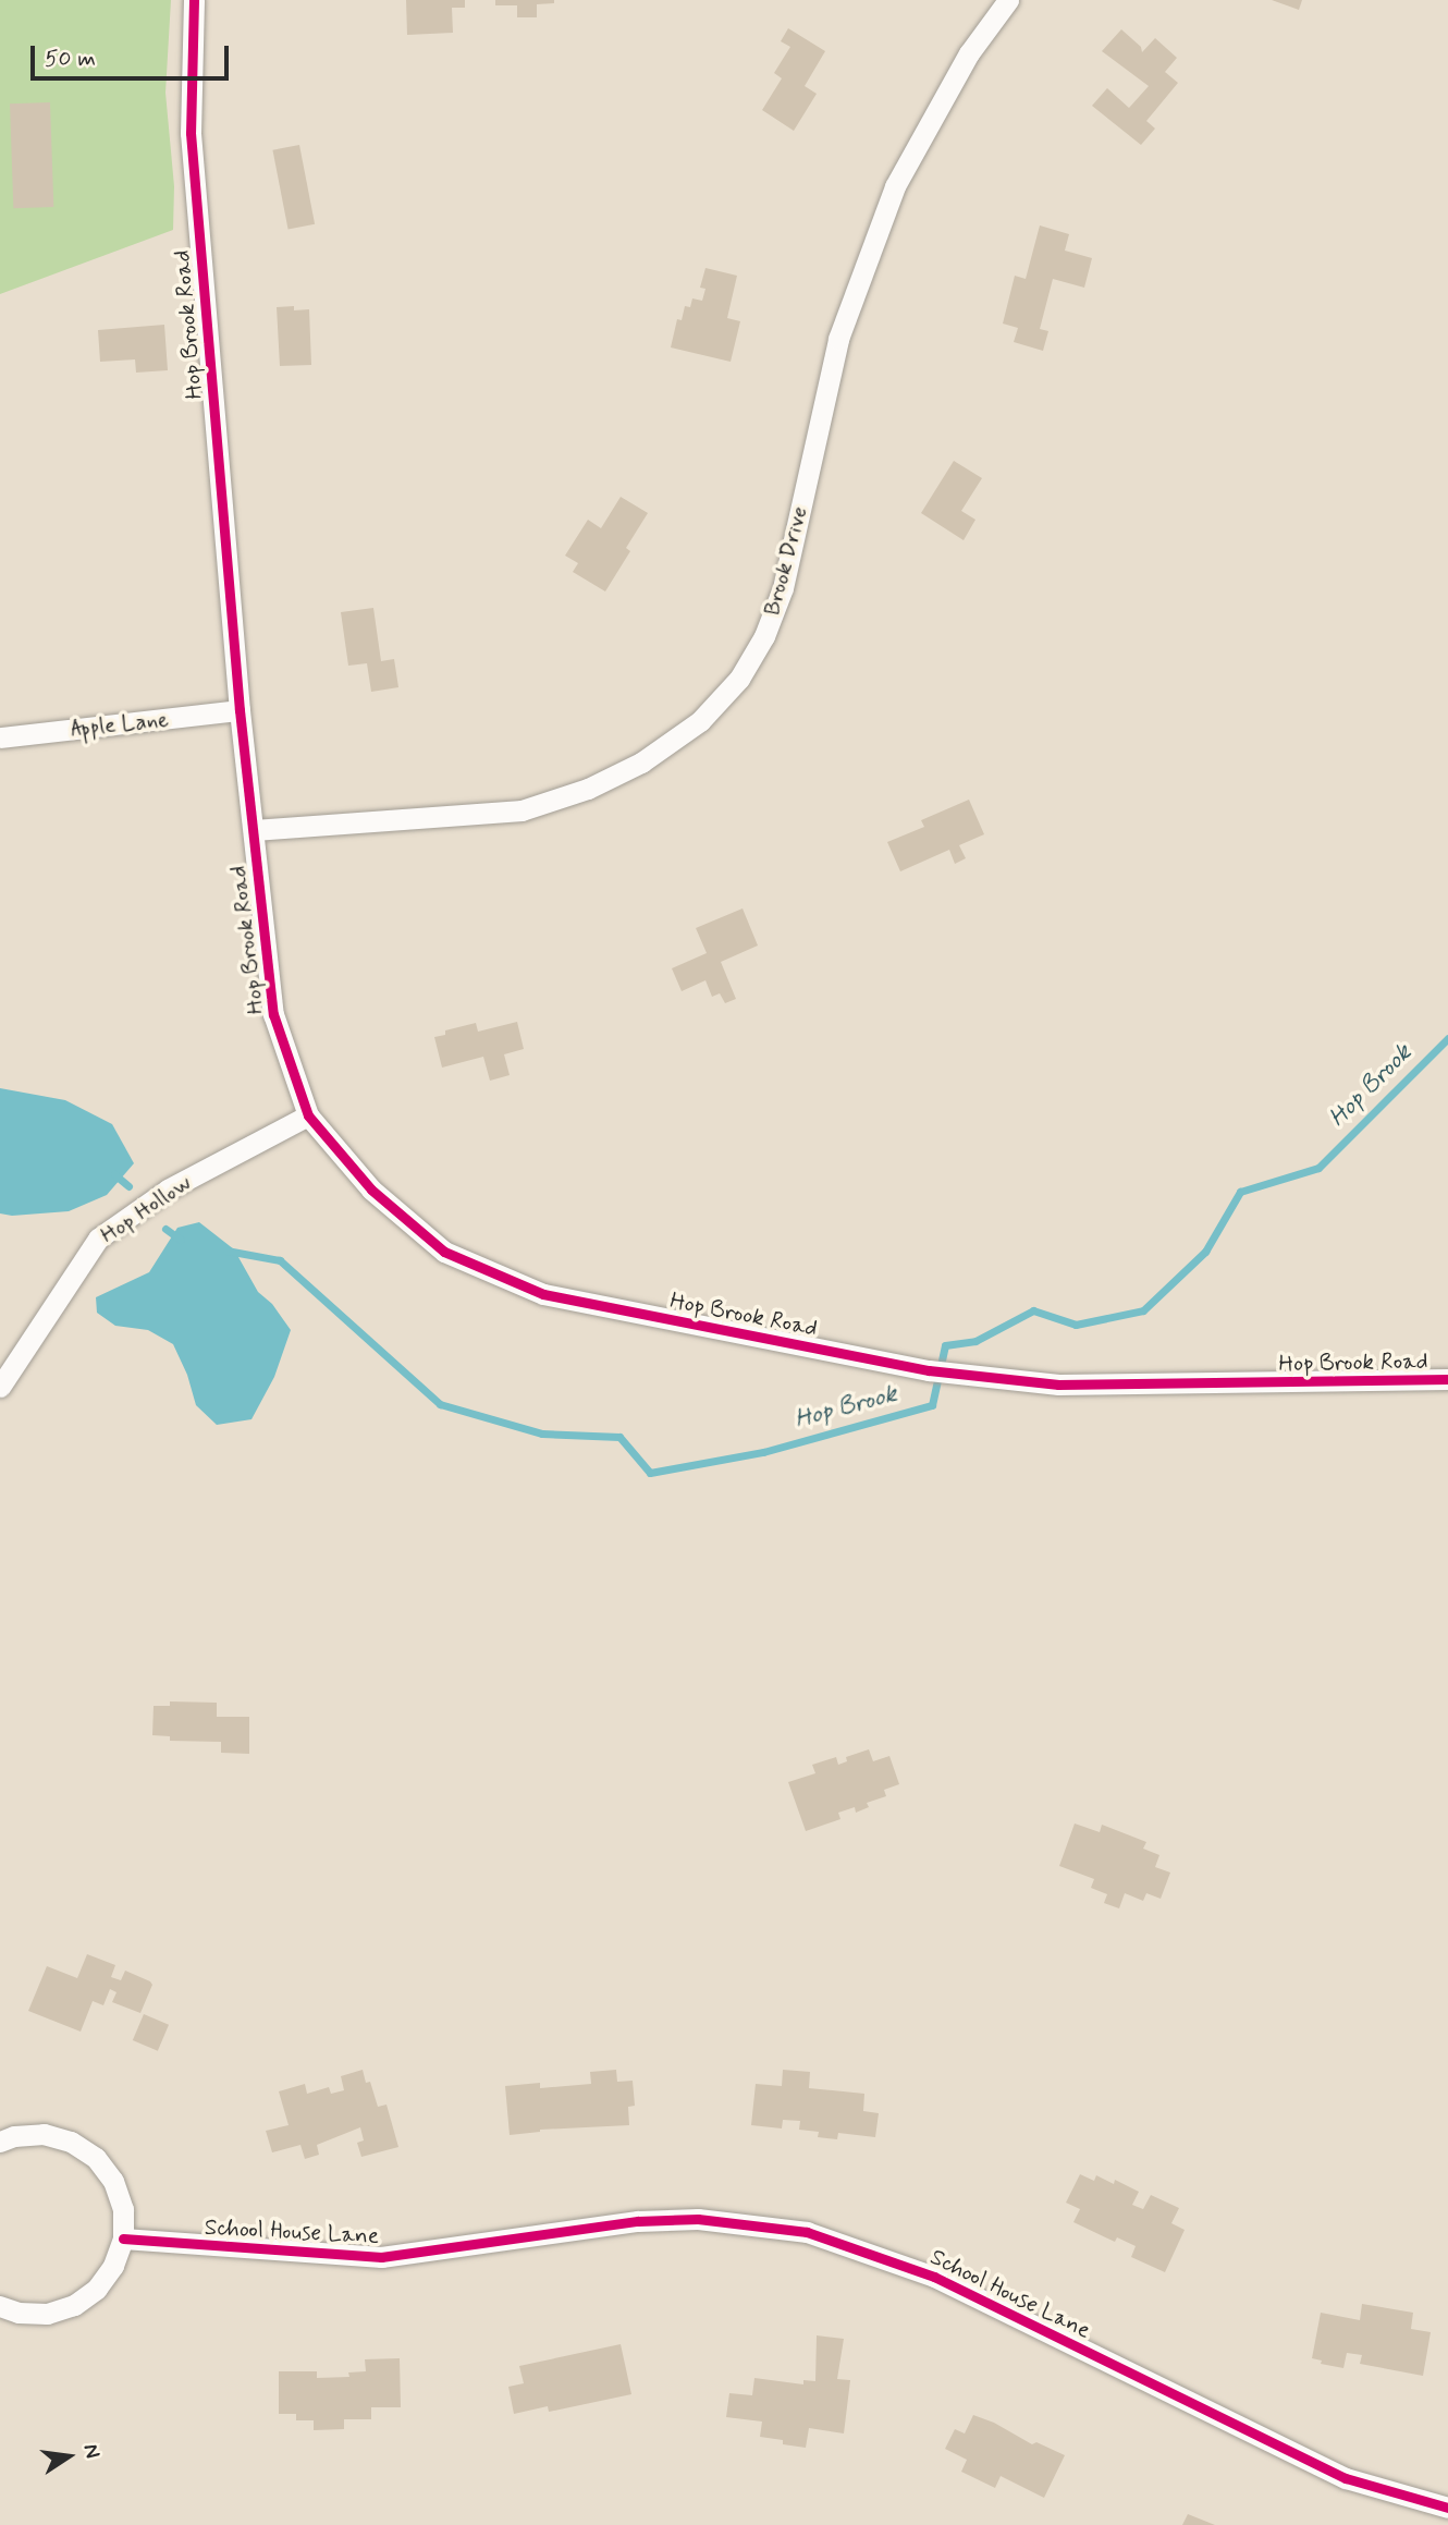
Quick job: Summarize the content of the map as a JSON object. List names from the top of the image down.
{
  "streets": {
    "street": [
      "Hop Brook Road",
      "Brook Drive",
      "Apple Lane",
      "Hop Hollow",
      "School House Lane"
    ]
  },
  "crossings": [
    ["Hop Brook Road", "Brook Drive"],
    ["Hop Brook Road", "Apple Lane"],
    ["Hop Brook Road", "Hop Hollow"]
  ],
  "water": ["Hop Brook"],
  "scale_bar": "50 m",
  "north": "right"
}
